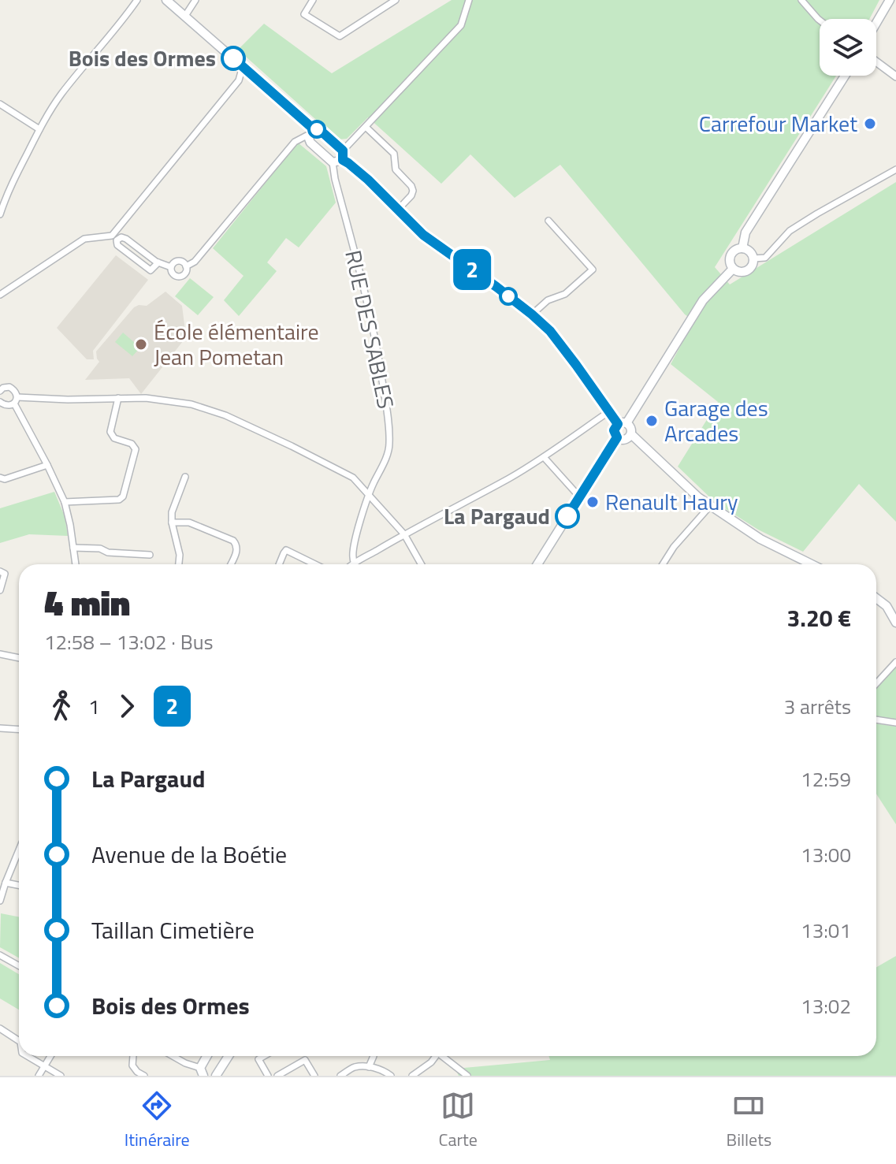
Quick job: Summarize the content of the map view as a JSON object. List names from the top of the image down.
{
  "streets": {
    "street": ["RUE DES SABLES"]
  },
  "places": [
    "Bois des Ormes",
    "Carrefour Market",
    "École élémentaire Jean Pometan",
    "Garage des Arcades",
    "Renault Haury",
    "La Pargaud"
  ],
  "lines": ["bus line 2"],
  "page": {
    "on_map": "2",
    "heading": ["4 min", "12:58 – 13:02 · Bus", "3.20 €"],
    "legs": ["1", "2", "3 arrêts"],
    "list": [
      {
        "name": "La Pargaud",
        "value": "12:59"
      },
      {
        "name": "Avenue de la Boétie",
        "value": "13:00"
      },
      {
        "name": "Taillan Cimetière",
        "value": "13:01"
      },
      {
        "name": "Bois des Ormes",
        "value": "13:02"
      }
    ],
    "tabs": ["Itinéraire", "Carte", "Billets"]
  }
}
